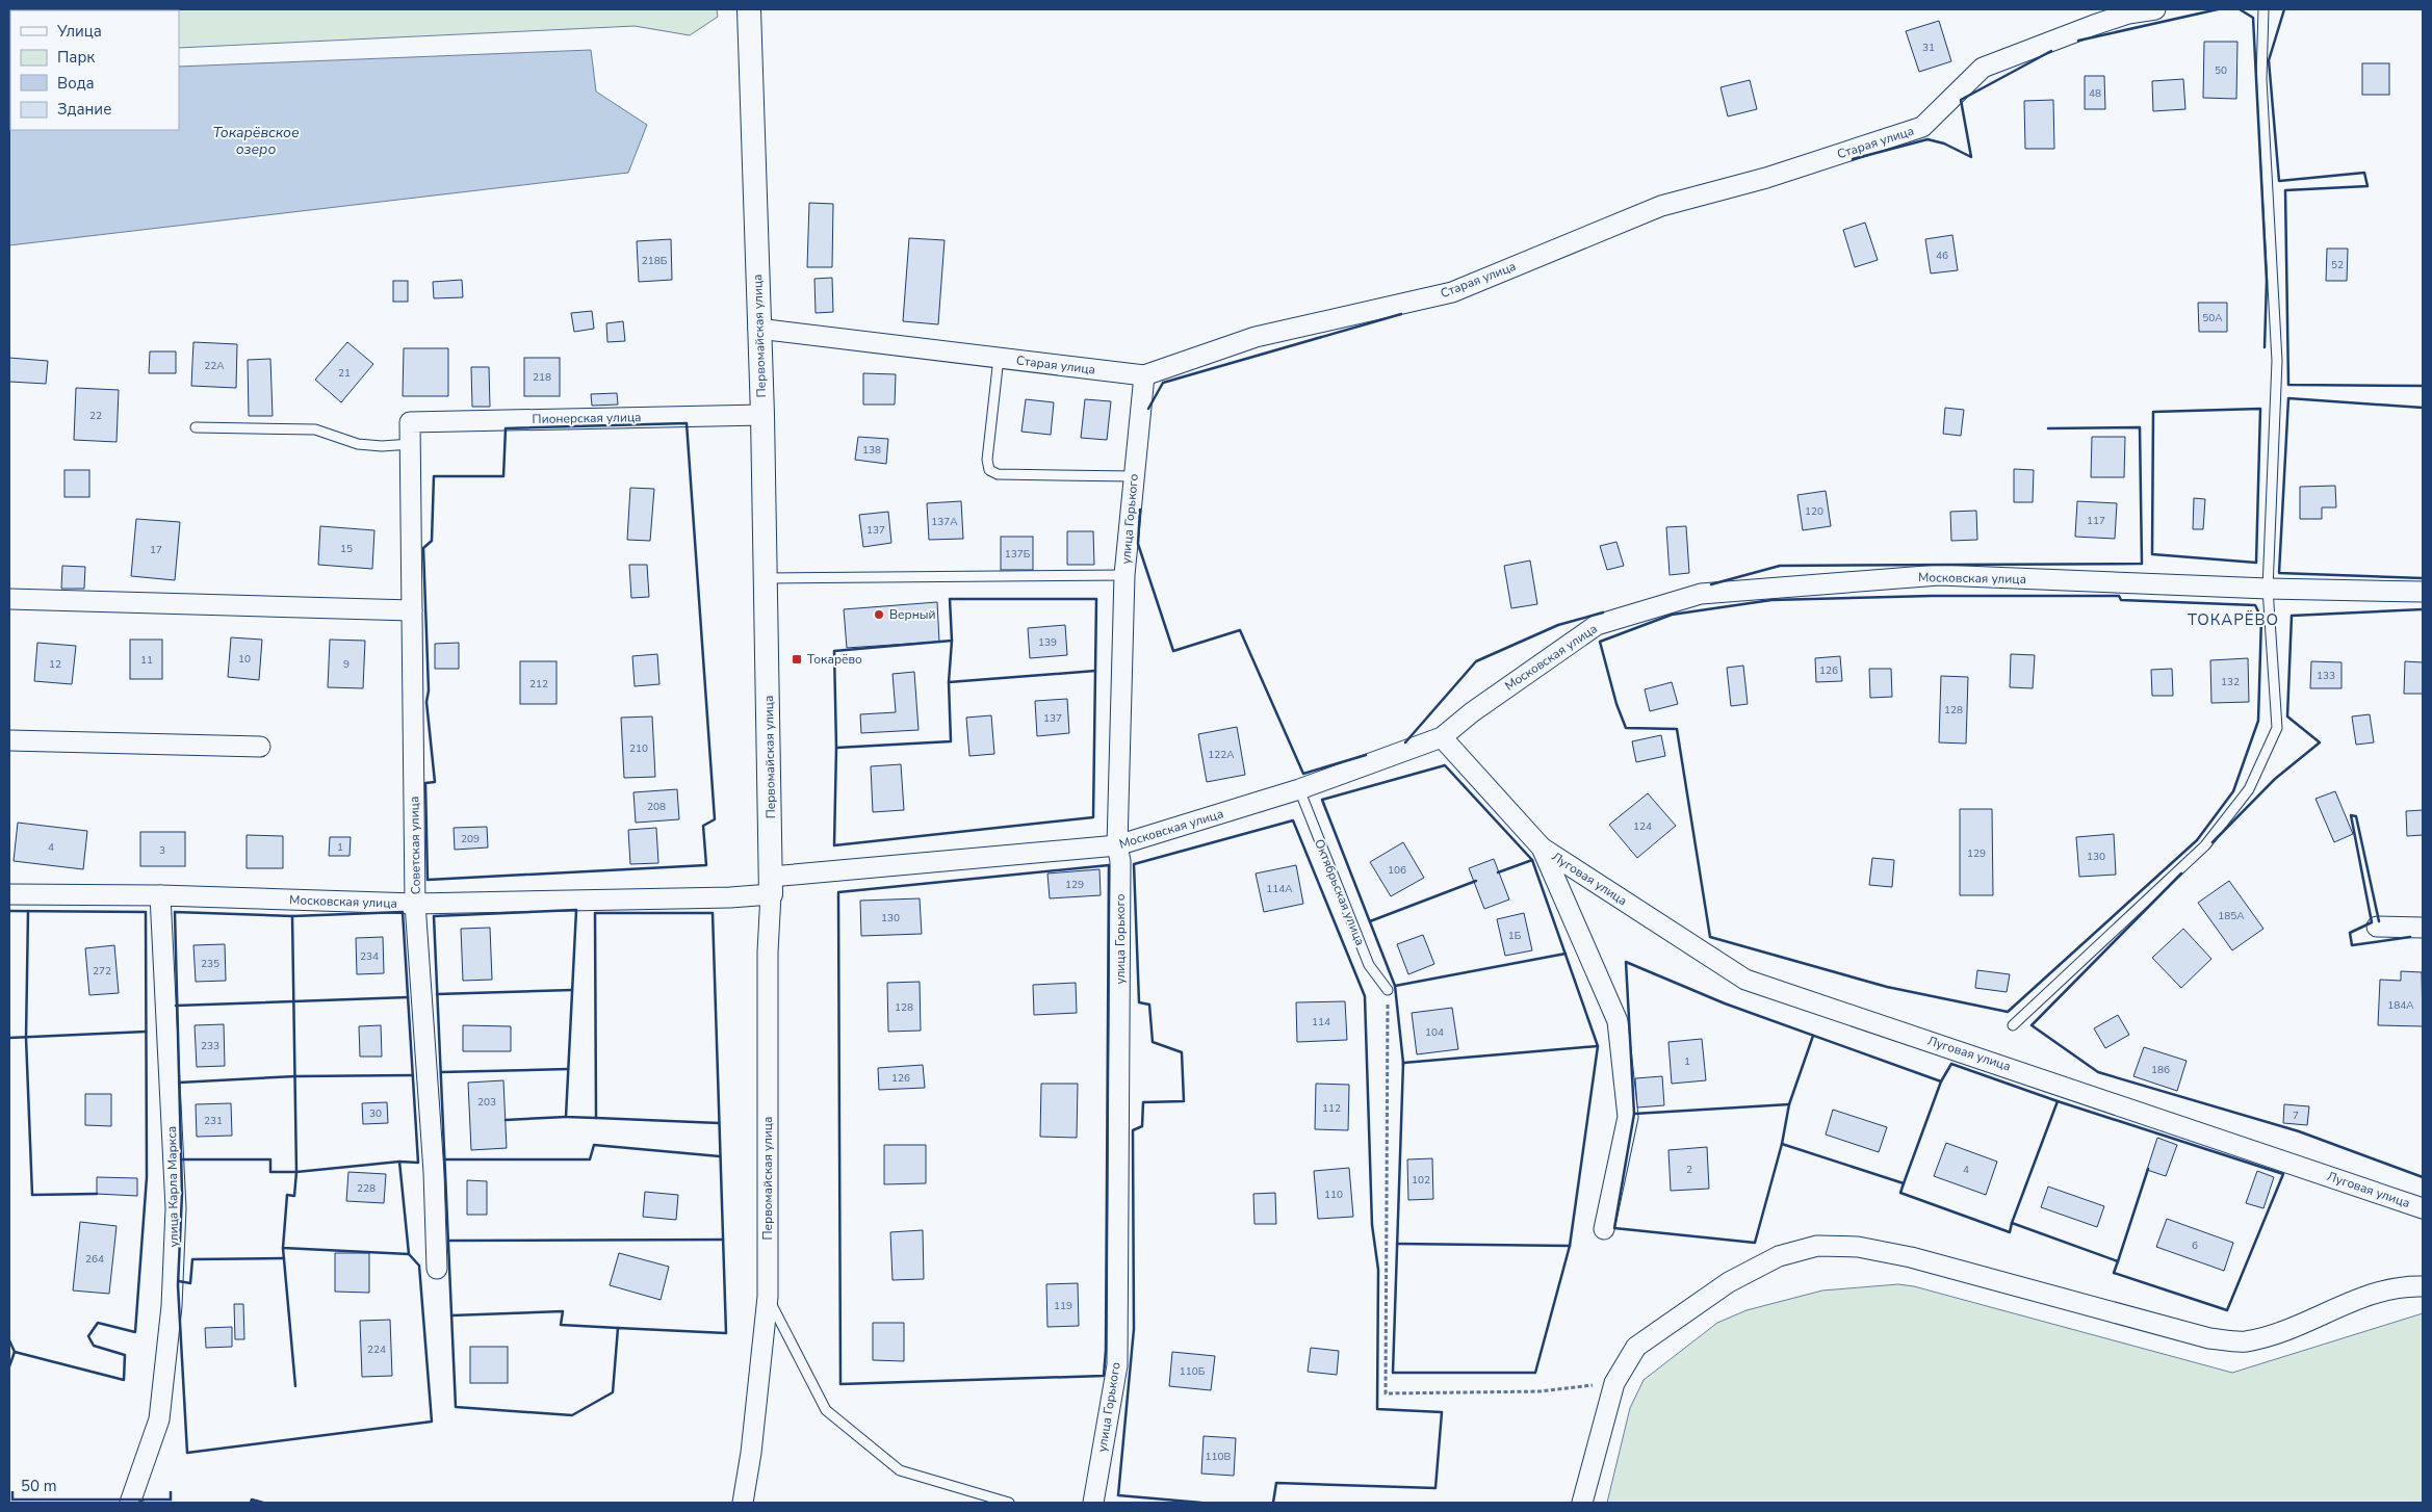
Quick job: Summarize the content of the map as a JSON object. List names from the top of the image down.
{
  "streets": {
    "street": [
      "Старая улица",
      "Первомайская улица",
      "Пионерская улица",
      "улица Горького",
      "Московская улица",
      "Советская улица",
      "Луговая улица",
      "улица Карла Маркса"
    ],
    "lane": ["Октябрьская улица"]
  },
  "crossings": [
    ["Старая улица", "Первомайская улица"],
    ["Старая улица", "улица Горького"],
    ["Первомайская улица", "Пионерская улица"],
    ["Первомайская улица", "Московская улица"],
    ["Пионерская улица", "Советская улица"],
    ["улица Горького", "Московская улица"],
    ["Московская улица", "Советская улица"],
    ["Московская улица", "Октябрьская улица"],
    ["Московская улица", "улица Карла Маркса"]
  ],
  "districts": ["ТОКАРЁВО"],
  "water": ["Токарёвское озеро"],
  "places": {
    "other": ["Верный"],
    "transit": ["Токарёво"]
  },
  "house_numbers": [
    "31",
    "50",
    "48",
    "46",
    "218Б",
    "52",
    "50А",
    "22А",
    "21",
    "218",
    "22",
    "138",
    "120",
    "117",
    "137А",
    "137",
    "15",
    "17",
    "137Б",
    "139",
    "10",
    "11",
    "12",
    "9",
    "126",
    "133",
    "132",
    "212",
    "128",
    "137",
    "210",
    "122А",
    "208",
    "124",
    "209",
    "4",
    "1",
    "3",
    "129",
    "130",
    "106",
    "129",
    "114А",
    "185А",
    "130",
    "1Б",
    "234",
    "235",
    "272",
    "184А",
    "128",
    "114",
    "104",
    "233",
    "1",
    "186",
    "126",
    "203",
    "112",
    "30",
    "7",
    "231",
    "2",
    "4",
    "102",
    "228",
    "110",
    "6",
    "264",
    "119",
    "224",
    "110Б",
    "110В"
  ],
  "legend": [
    "Улица",
    "Парк",
    "Вода",
    "Здание"
  ],
  "scale_bar": "50 m"
}
